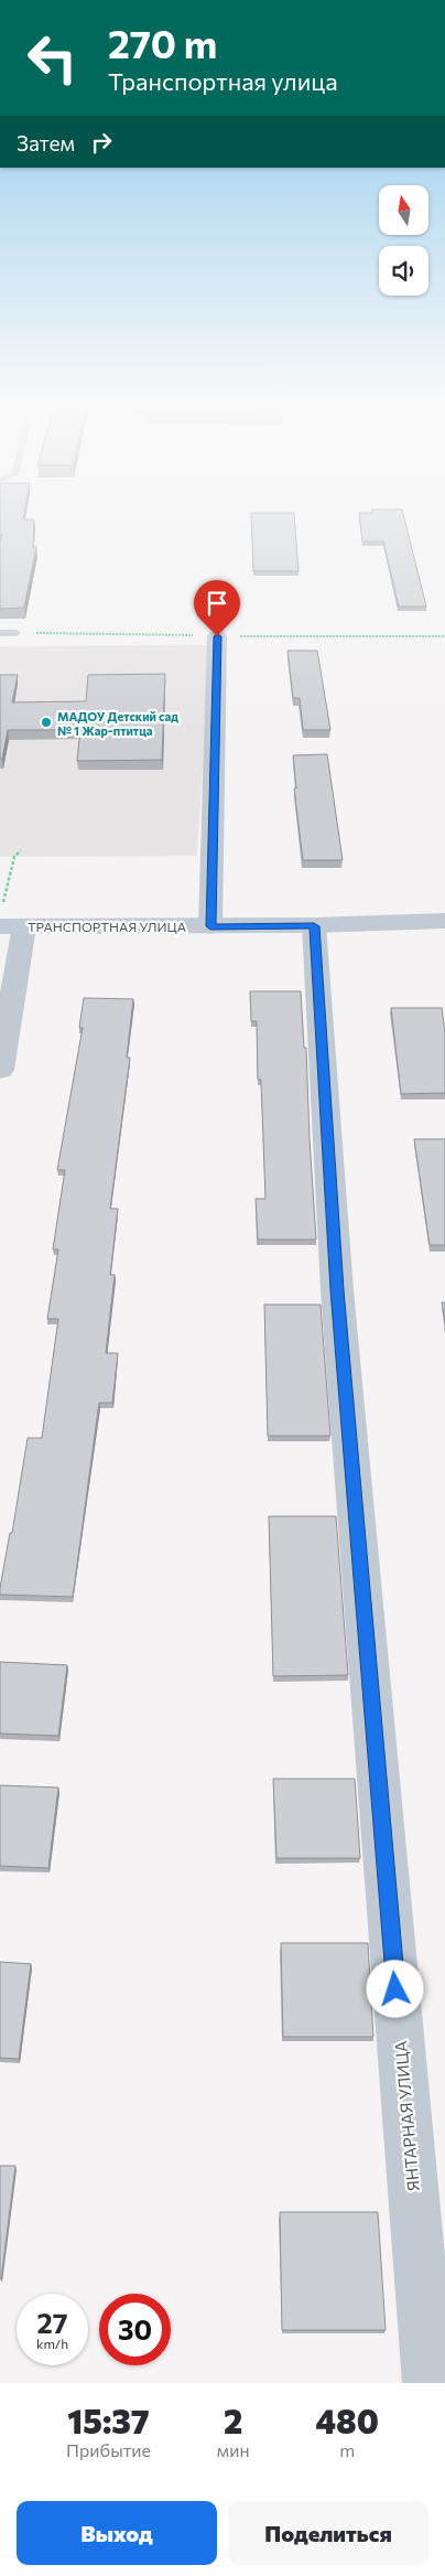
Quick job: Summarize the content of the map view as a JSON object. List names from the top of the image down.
{
  "streets": {
    "street": ["ТРАНСПОРТНАЯ УЛИЦА", "ЯНТАРНАЯ УЛИЦА"]
  },
  "crossings": [
    ["ТРАНСПОРТНАЯ УЛИЦА", "ЯНТАРНАЯ УЛИЦА"]
  ],
  "places": ["МАДОУ Детский сад № 1 Жар-птитца"],
  "north": "top",
  "page": {
    "turn": ["270 m", "Транспортная улица"],
    "then": "Затем",
    "speed": "27 km/h",
    "limit": "30",
    "eta": [
      "15:37",
      "Прибытие",
      "2",
      "мин",
      "480",
      "m"
    ],
    "buttons": ["Выход", "Поделиться"]
  }
}
